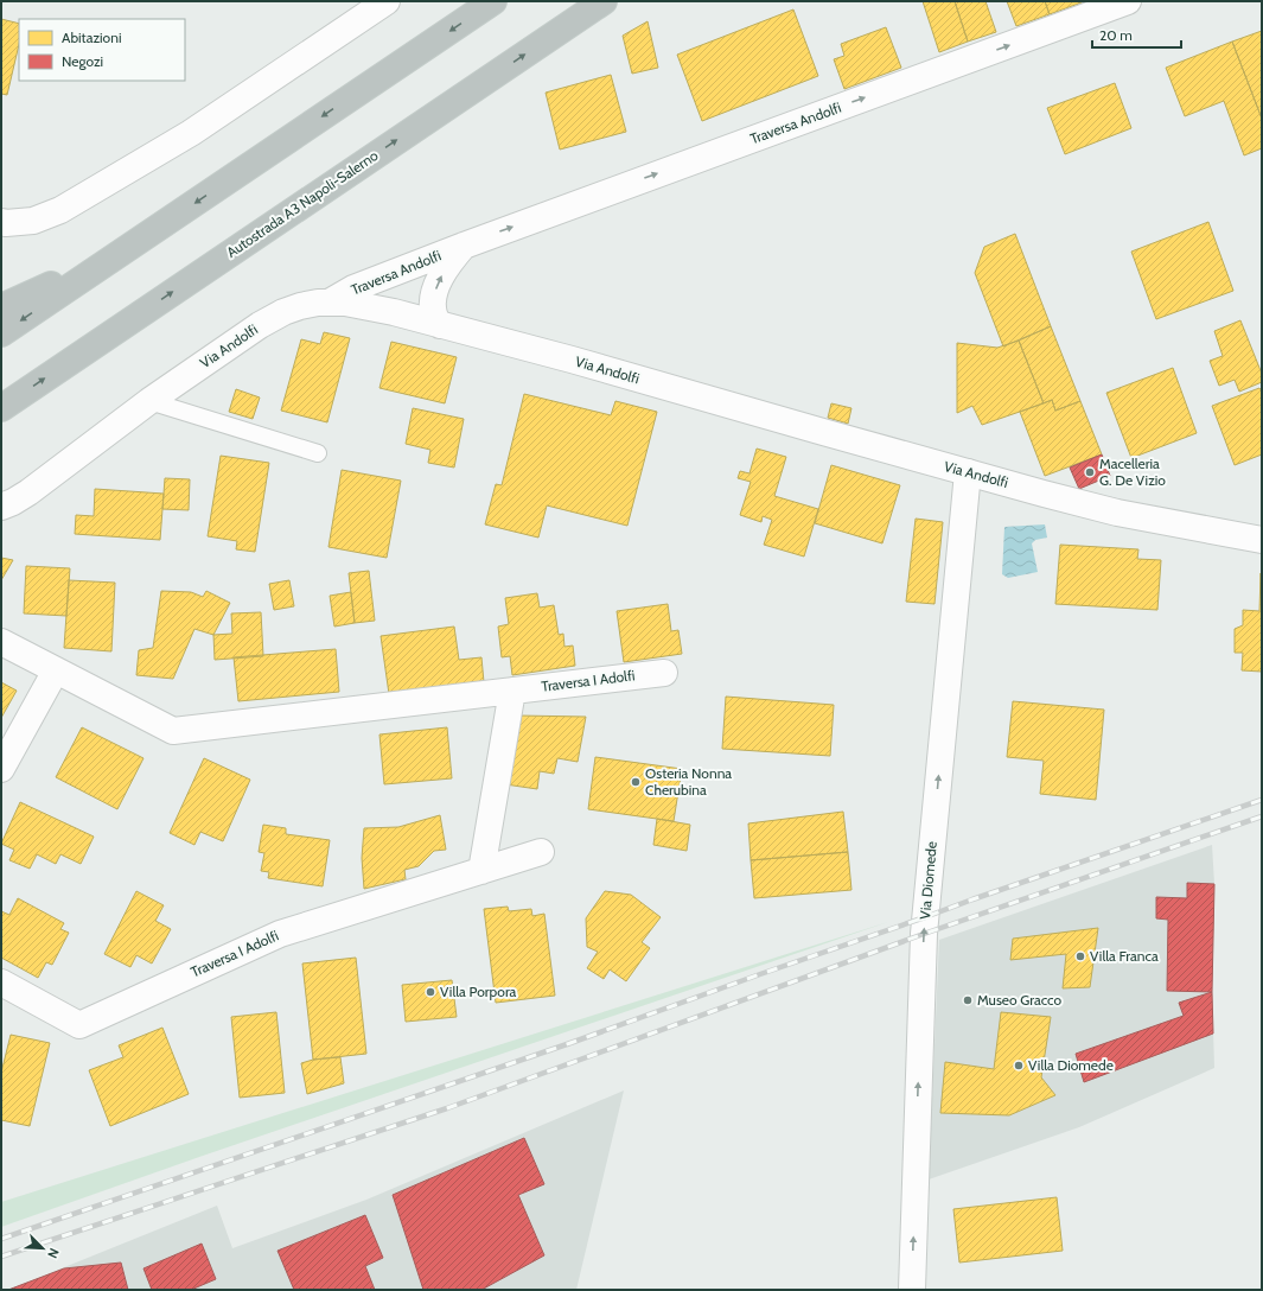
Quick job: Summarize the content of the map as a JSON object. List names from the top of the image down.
{
  "streets": {
    "highway": ["Autostrada A3 Napoli-Salerno"],
    "street": [
      "Traversa Andolfi",
      "Via Andolfi",
      "Traversa I Adolfi",
      "Via Diomede"
    ]
  },
  "crossings": [
    ["Traversa Andolfi", "Via Andolfi"],
    ["Via Andolfi", "Via Diomede"]
  ],
  "one_way": ["Traversa Andolfi", "Via Diomede"],
  "places": [
    "Macelleria G. De Vizio",
    "Osteria Nonna Cherubina",
    "Villa Franca",
    "Villa Porpora",
    "Museo Gracco",
    "Villa Diomede"
  ],
  "legend": ["Abitazioni", "Negozi"],
  "scale_bar": "20 m",
  "north": "bottom right"
}
